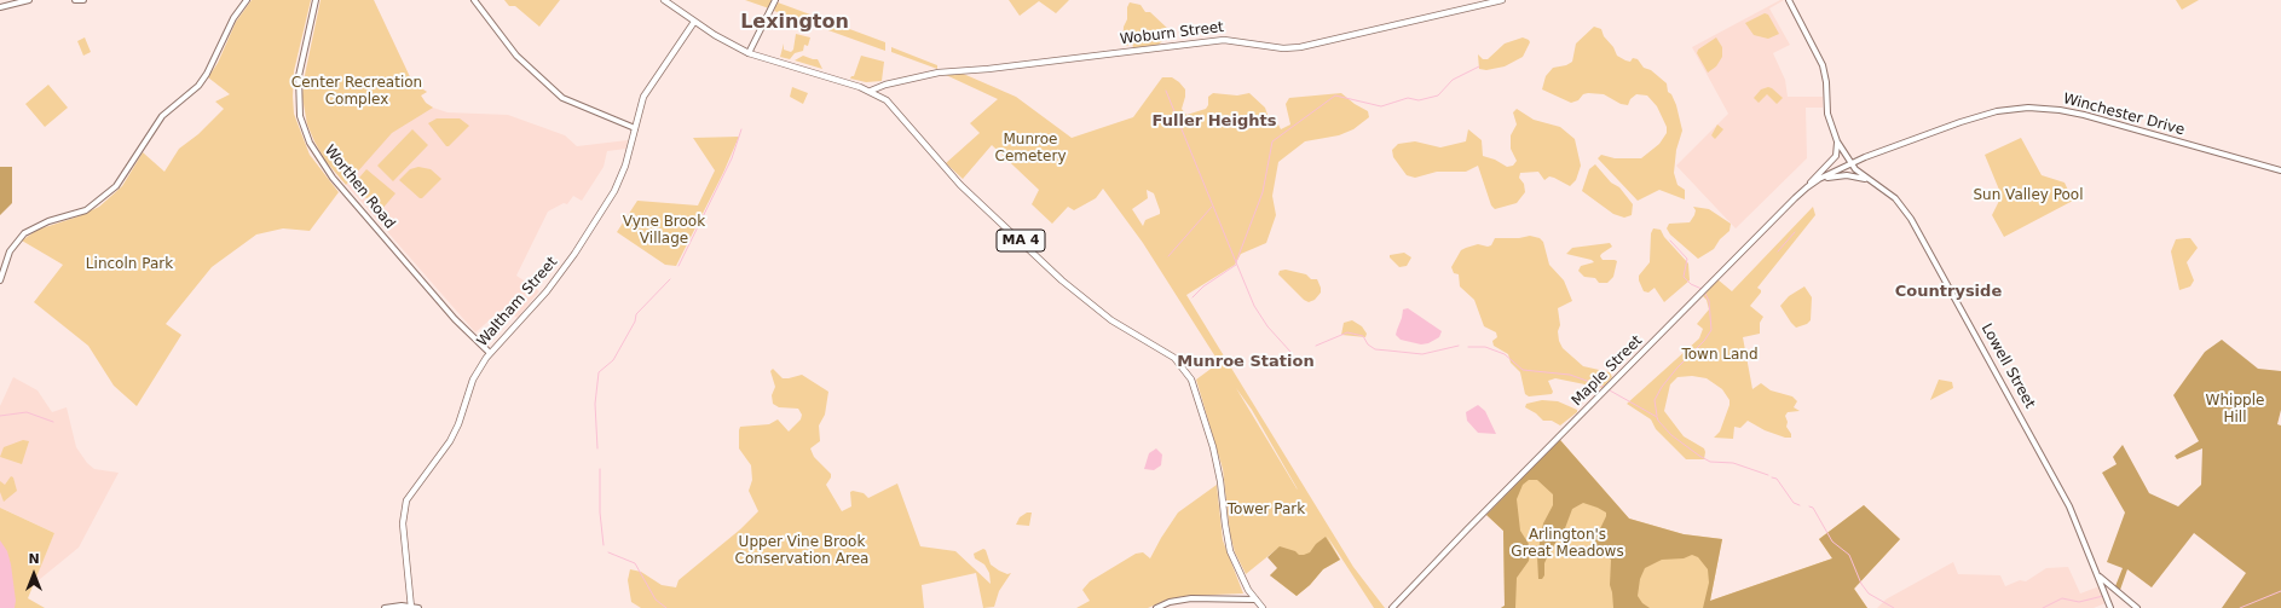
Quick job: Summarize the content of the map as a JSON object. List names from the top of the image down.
{
  "streets": {
    "main road": [
      "Woburn Street",
      "Winchester Drive",
      "Worthen Road",
      "MA 4",
      "Waltham Street",
      "Lowell Street",
      "Maple Street"
    ]
  },
  "crossings": [
    ["Woburn Street", "MA 4"],
    ["Winchester Drive", "Lowell Street"],
    ["Winchester Drive", "Maple Street"],
    ["Worthen Road", "Waltham Street"],
    ["MA 4", "Waltham Street"],
    ["Lowell Street", "Maple Street"]
  ],
  "districts": [
    "Lexington",
    "Fuller Heights",
    "Countryside",
    "Munroe Station"
  ],
  "parks": [
    "Center Recreation Complex",
    "Munroe Cemetery",
    "Sun Valley Pool",
    "Vyne Brook Village",
    "Lincoln Park",
    "Town Land",
    "Whipple Hill",
    "Tower Park",
    "Arlington's Great Meadows",
    "Upper Vine Brook Conservation Area"
  ],
  "north": "top"
}
